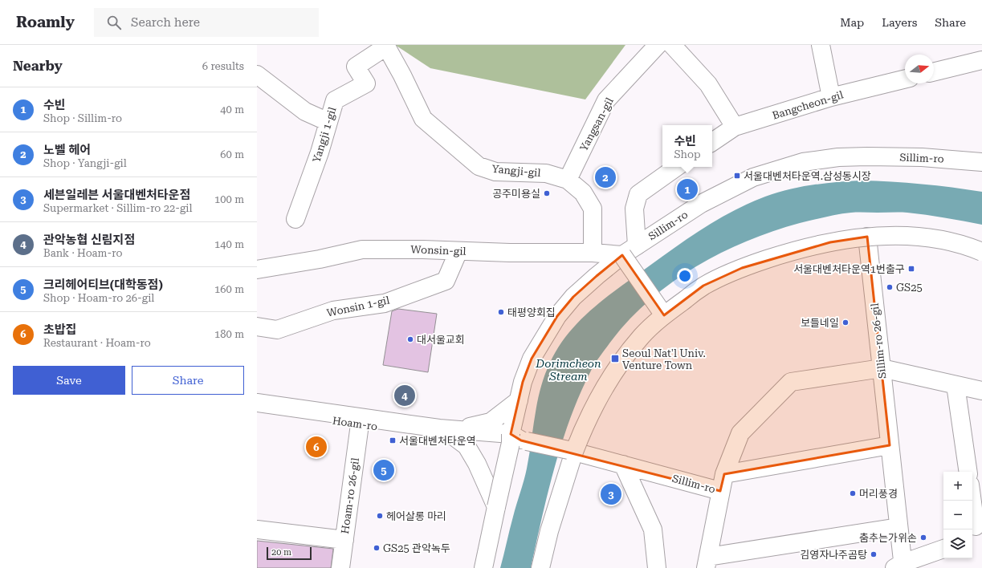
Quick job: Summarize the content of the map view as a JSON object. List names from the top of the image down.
{
  "streets": {
    "street": [
      "Bangcheon-gil",
      "Yangsan-gil",
      "Yangji 1-gil",
      "Sillim-ro",
      "Yangji-gil",
      "Wonsin-gil",
      "Wonsin 1-gil",
      "Sillim-ro 26-gil",
      "Hoam-ro",
      "Hoam-ro 26-gil"
    ]
  },
  "crossings": [
    ["Yangsan-gil", "Yangji-gil"],
    ["Yangji 1-gil", "Yangji-gil"],
    ["Sillim-ro", "Wonsin-gil"],
    ["Yangji-gil", "Wonsin-gil"],
    ["Wonsin-gil", "Wonsin 1-gil"],
    ["Hoam-ro", "Hoam-ro 26-gil"]
  ],
  "water": ["Dorimcheon Stream"],
  "places": {
    "transit": [
      "서울대벤처타운역.삼성동시장",
      "서울대벤처타운역1번출구",
      "Seoul Nat'l Univ. Venture Town",
      "서울대벤처타운역"
    ],
    "other": [
      "공주미용실",
      "GS25",
      "태평양회집",
      "보들네일",
      "대서울교회",
      "머리풍경",
      "헤어살롱 마리",
      "춤추는가위손",
      "GS25 관악녹두",
      "김영자나주곰탕"
    ]
  },
  "scale_bar": "20 m",
  "north": "right",
  "page": {
    "header": "Roamly",
    "search": "Search here",
    "nav": ["Map", "Layers", "Share"],
    "heading": ["Nearby", "6 results"],
    "list": [
      {
        "mark": "1",
        "name": "수빈",
        "note": "Shop · Sillim-ro",
        "value": "40 m"
      },
      {
        "mark": "2",
        "name": "노벨 헤어",
        "note": "Shop · Yangji-gil",
        "value": "60 m"
      },
      {
        "mark": "3",
        "name": "세븐일레븐 서울대벤처타운점",
        "note": "Supermarket · Sillim-ro 22-gil",
        "value": "100 m"
      },
      {
        "mark": "4",
        "name": "관악농협 신림지점",
        "note": "Bank · Hoam-ro",
        "value": "140 m"
      },
      {
        "mark": "5",
        "name": "크리헤어티브(대학동점)",
        "note": "Shop · Hoam-ro 26-gil",
        "value": "160 m"
      },
      {
        "mark": "6",
        "name": "초밥집",
        "note": "Restaurant · Hoam-ro",
        "value": "180 m"
      }
    ],
    "popup": ["수빈", "Shop"],
    "pins": [
      "2",
      "1",
      "4",
      "6",
      "5",
      "3"
    ],
    "buttons": ["Save", "Share"],
    "map_buttons": ["+", "−"],
    "scale": "20 m"
  }
}
